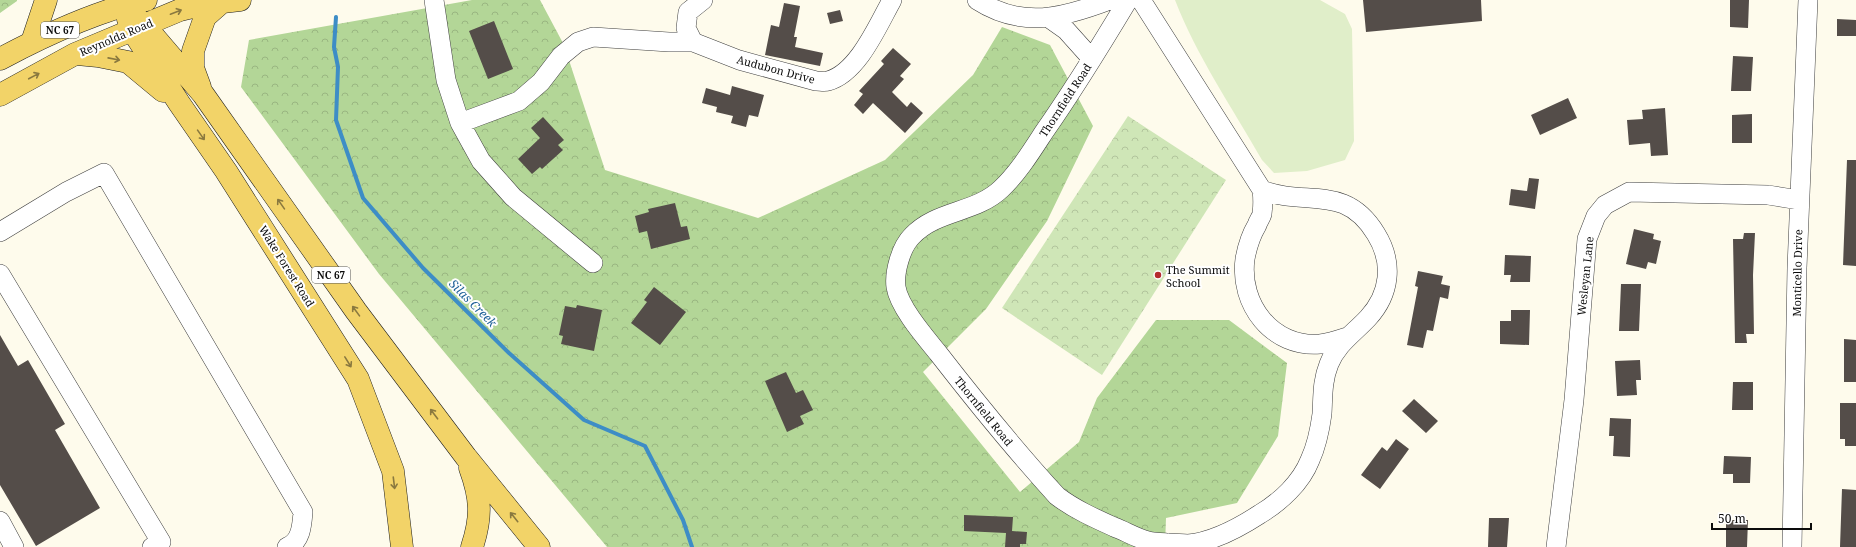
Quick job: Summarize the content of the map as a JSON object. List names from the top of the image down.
{
  "streets": {
    "main road": ["NC 67", "Reynolda Road", "Wake Forest Road"],
    "street": [
      "Audubon Drive",
      "Thornfield Road",
      "Monticello Drive",
      "Wesleyan Lane"
    ]
  },
  "crossings": [
    ["NC 67", "Reynolda Road"],
    ["NC 67", "Wake Forest Road"],
    ["Reynolda Road", "Wake Forest Road"],
    ["Monticello Drive", "Wesleyan Lane"]
  ],
  "water": ["Silas Creek"],
  "places": ["The Summit School"],
  "scale_bar": "50 m"
}
